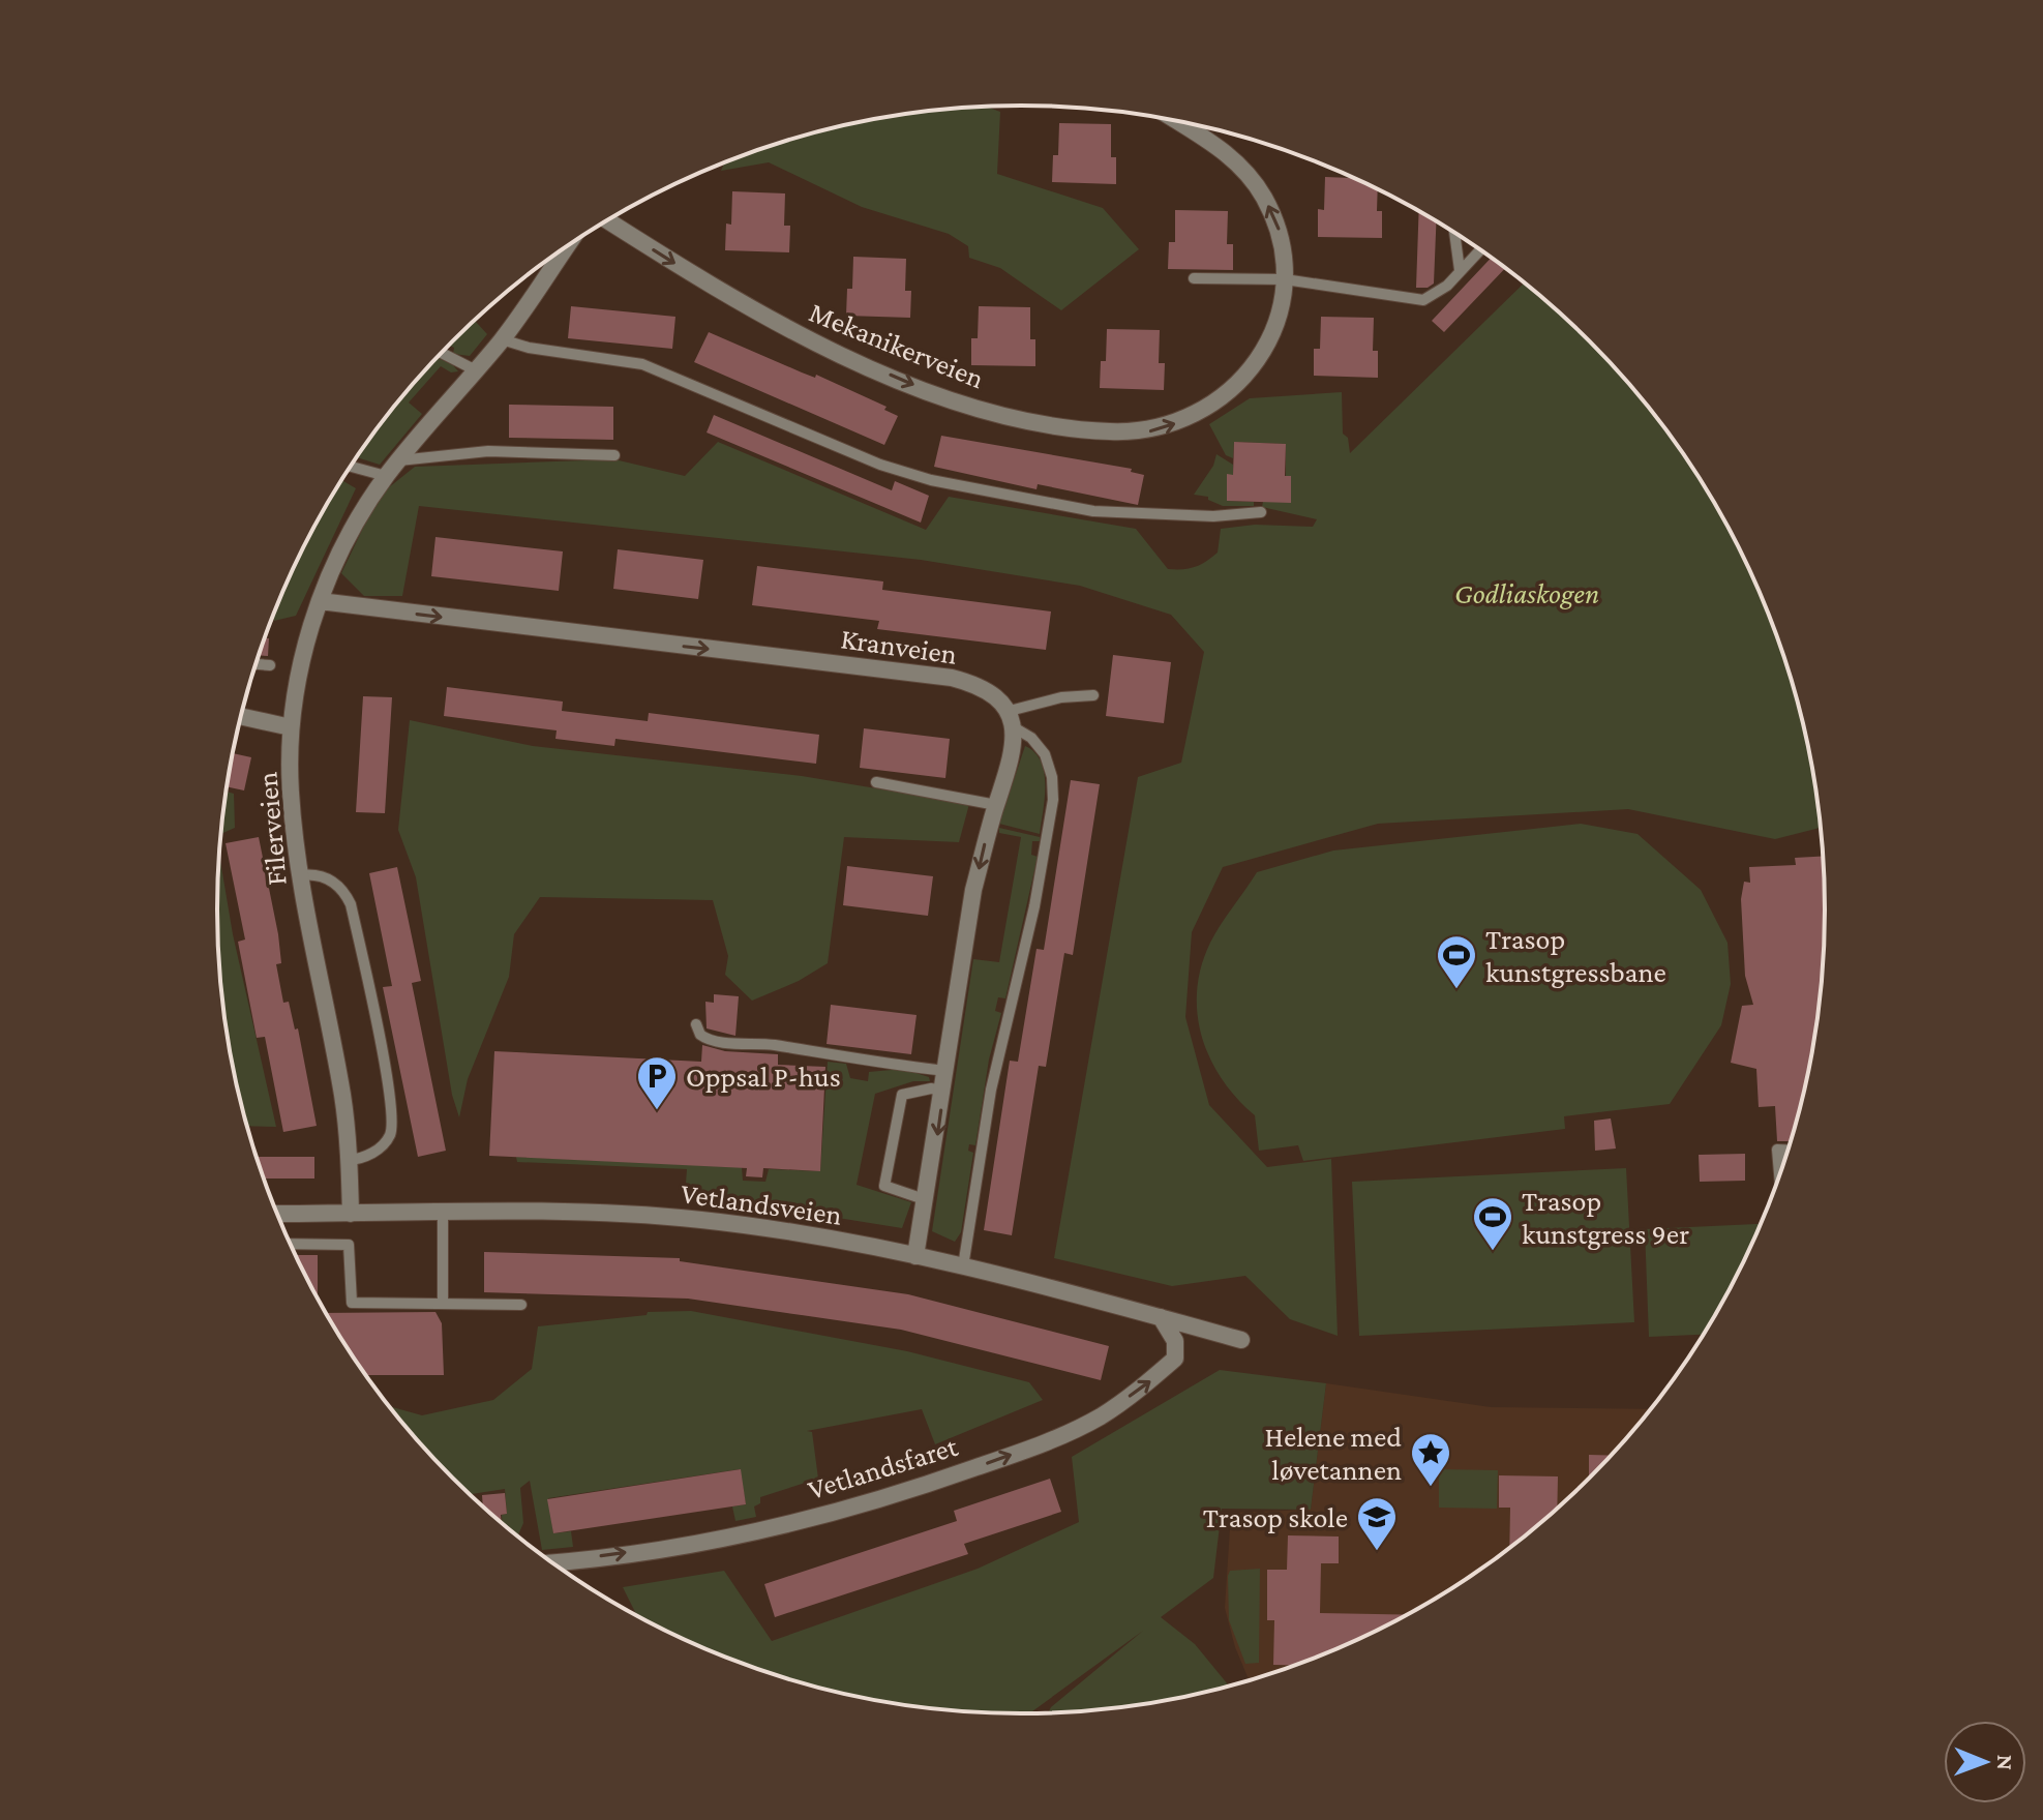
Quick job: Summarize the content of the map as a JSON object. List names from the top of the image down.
{
  "streets": {
    "street": [
      "Mekanikerveien",
      "Kranveien",
      "Filerveien",
      "Vetlandsveien",
      "Vetlandsfaret"
    ]
  },
  "crossings": [
    ["Kranveien", "Filerveien"],
    ["Filerveien", "Vetlandsveien"],
    ["Vetlandsveien", "Vetlandsfaret"]
  ],
  "one_way": ["Kranveien", "Vetlandsfaret"],
  "parks": ["Godliaskogen"],
  "places": {
    "sports": ["Trasop kunstgressbane", "Trasop kunstgress 9er"],
    "parking": ["Oppsal P-hus"],
    "place": ["Helene med løvetannen"],
    "school or university": ["Trasop skole"]
  },
  "north": "right"
}
